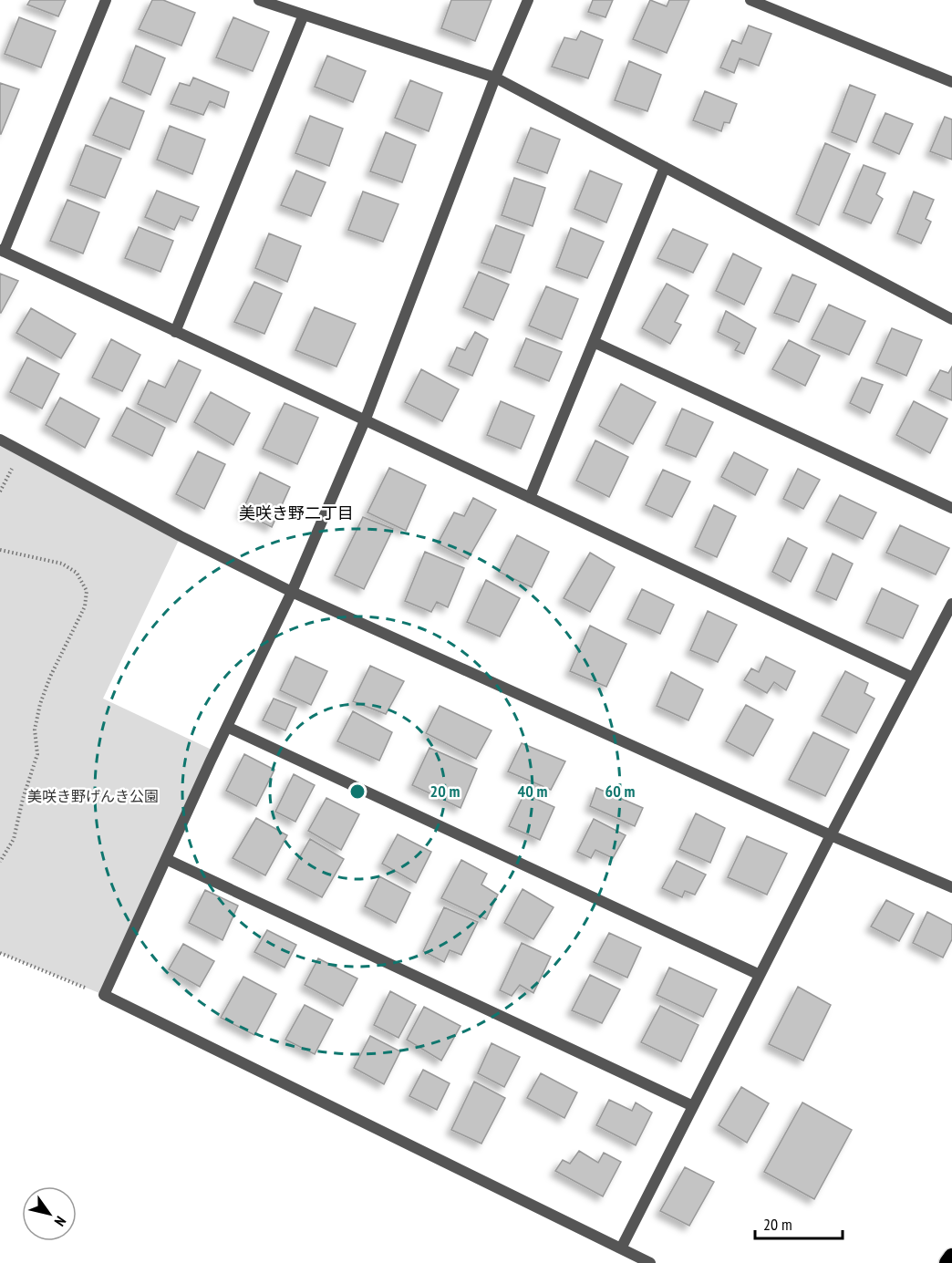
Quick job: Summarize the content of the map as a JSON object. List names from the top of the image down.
{
  "districts": ["美咲き野二丁目"],
  "parks": ["美咲き野げんき公園"],
  "scale_bar": "20 m",
  "north": "bottom right",
  "rings": ["20 m", "40 m", "60 m"]
}
